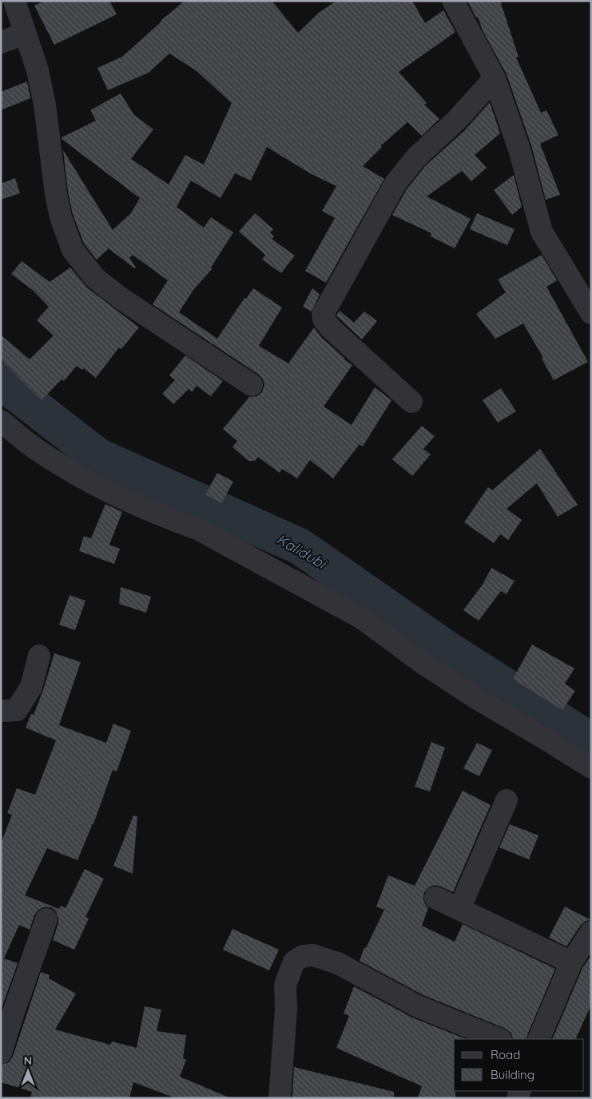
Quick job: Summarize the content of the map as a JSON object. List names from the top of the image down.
{
  "water": ["Kalidubi"],
  "legend": ["Road", "Building"],
  "north": "top"
}
